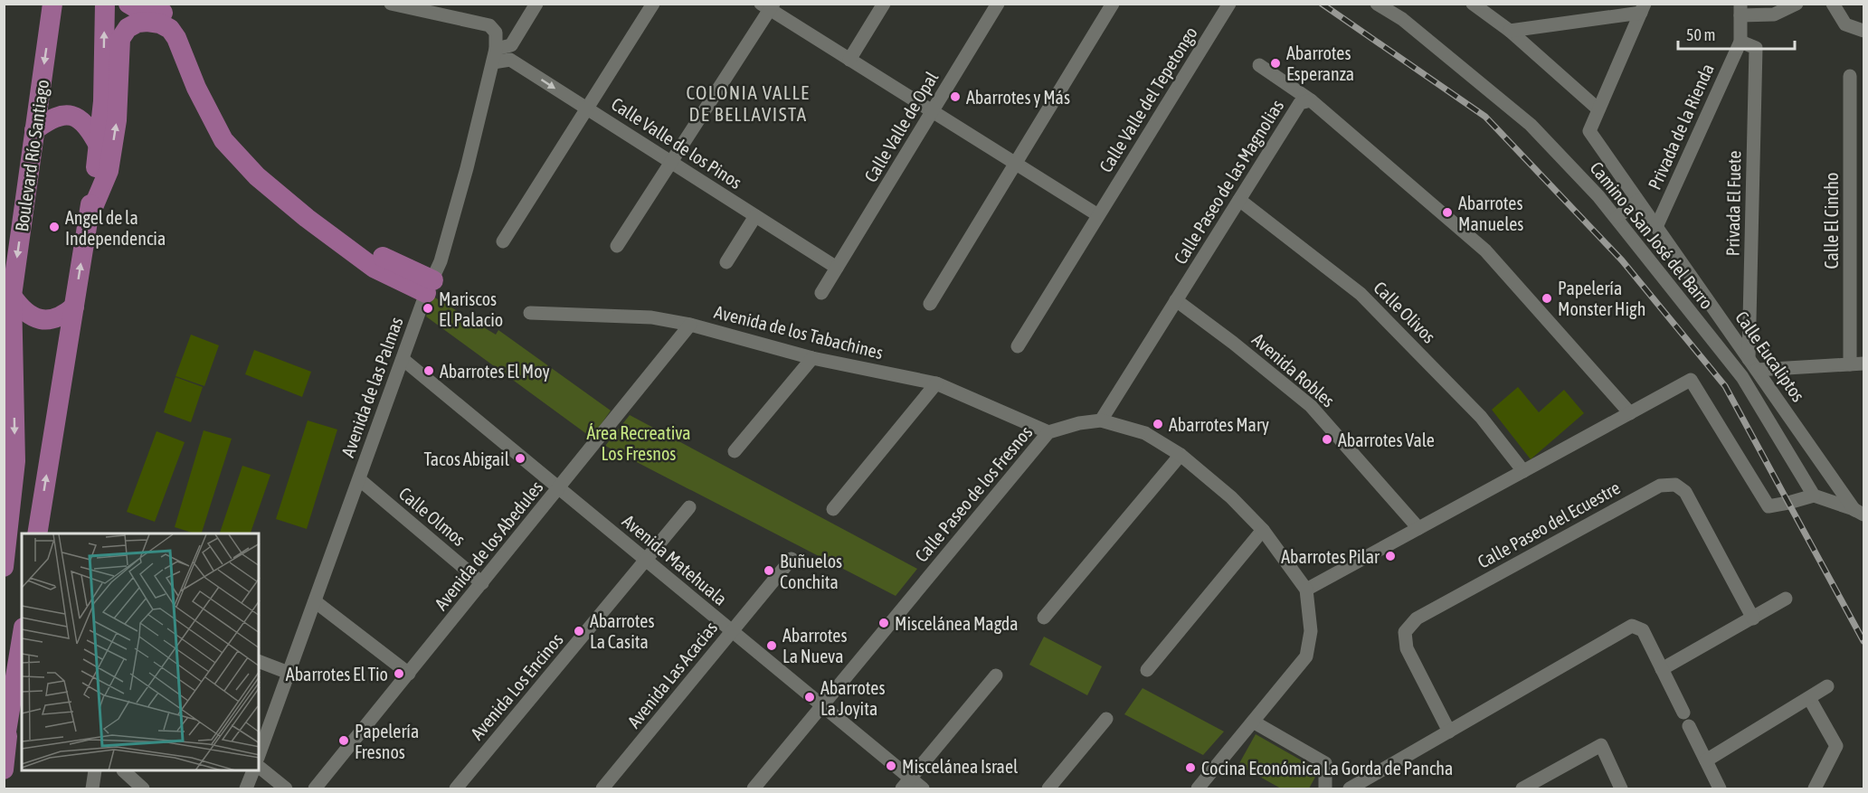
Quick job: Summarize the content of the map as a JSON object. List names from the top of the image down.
{
  "streets": {
    "main road": ["Boulevard Río Santiago"],
    "street": [
      "Calle Valle del Tepetongo",
      "Calle Valle de Opal",
      "Privada de la Rienda",
      "Calle Valle de los Pinos",
      "Calle Paseo de las Magnolias",
      "Privada El Fuete",
      "Calle El Cincho",
      "Camino a San José del Barro",
      "Calle Olivos",
      "Avenida de los Tabachines",
      "Calle Eucaliptos",
      "Avenida Robles",
      "Avenida de las Palmas",
      "Calle Paseo de los Fresnos",
      "Calle Olmos",
      "Calle Paseo del Ecuestre",
      "Avenida de los Abedules",
      "Avenida Matehuala",
      "Avenida Las Acacias",
      "Avenida Los Encinos"
    ]
  },
  "crossings": [
    ["Calle Valle de Opal", "Calle Valle de los Pinos"],
    ["Privada de la Rienda", "Privada El Fuete"],
    ["Privada de la Rienda", "Calle Eucaliptos"],
    ["Calle Valle de los Pinos", "Avenida de las Palmas"],
    ["Calle Paseo de las Magnolias", "Calle Olivos"],
    ["Calle Paseo de las Magnolias", "Avenida Robles"],
    ["Calle Paseo de las Magnolias", "Calle Paseo de los Fresnos"],
    ["Privada El Fuete", "Calle Eucaliptos"],
    ["Avenida de los Tabachines", "Calle Paseo de los Fresnos"],
    ["Avenida de los Tabachines", "Avenida de los Abedules"],
    ["Avenida de las Palmas", "Calle Olmos"],
    ["Avenida de las Palmas", "Avenida Matehuala"],
    ["Calle Paseo de los Fresnos", "Avenida Matehuala"],
    ["Calle Olmos", "Avenida de los Abedules"],
    ["Avenida de los Abedules", "Avenida Matehuala"],
    ["Avenida Matehuala", "Avenida Las Acacias"],
    ["Avenida Matehuala", "Avenida Los Encinos"]
  ],
  "districts": ["COLONIA VALLE DE BELLAVISTA"],
  "parks": ["Área Recreativa Los Fresnos"],
  "places": [
    "Abarrotes Esperanza",
    "Abarrotes y Más",
    "Abarrotes Manueles",
    "Angel de la Independencia",
    "Papelería Monster High",
    "Mariscos El Palacio",
    "Abarrotes El Moy",
    "Abarrotes Mary",
    "Abarrotes Vale",
    "Tacos Abigail",
    "Abarrotes Pilar",
    "Buñuelos Conchita",
    "Miscelánea Magda",
    "Abarrotes La Casita",
    "Abarrotes La Nueva",
    "Abarrotes El Tio",
    "Abarrotes La Joyita",
    "Papelería Fresnos",
    "Miscelánea Israel",
    "Cocina Económica La Gorda de Pancha"
  ],
  "scale_bar": "50 m"
}
